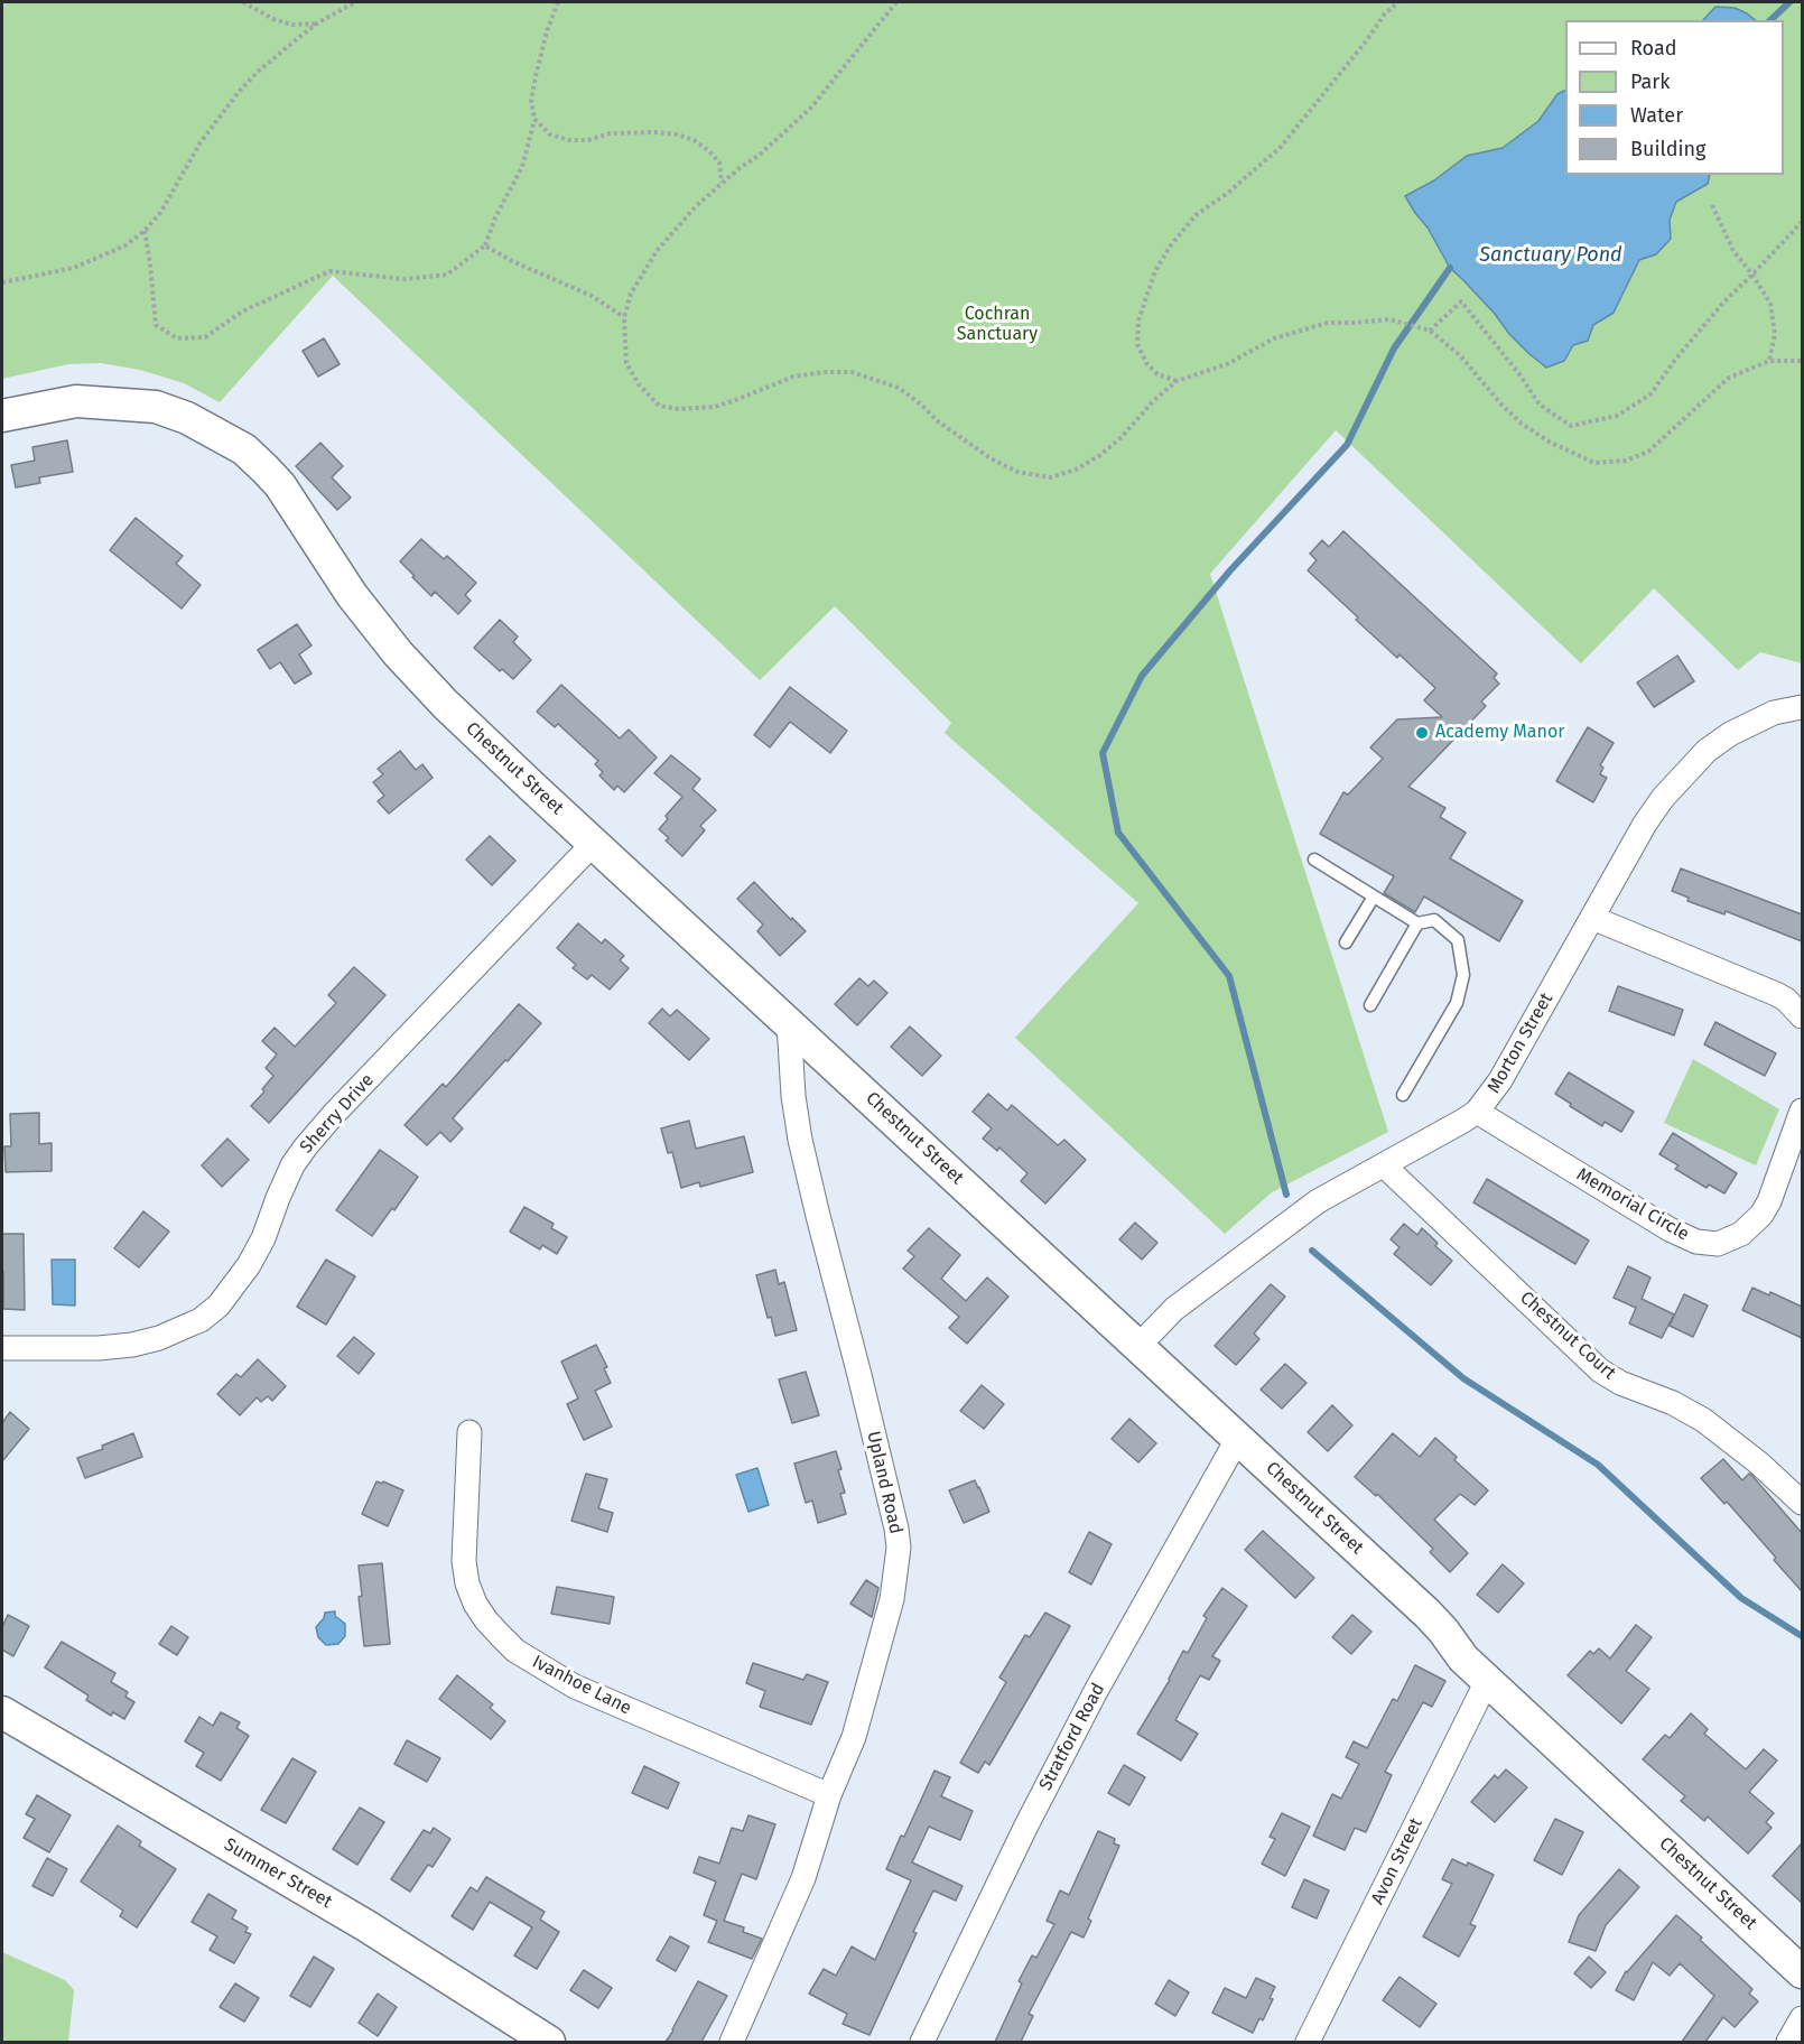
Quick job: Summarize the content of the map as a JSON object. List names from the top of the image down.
{
  "streets": {
    "street": [
      "Chestnut Street",
      "Morton Street",
      "Sherry Drive",
      "Memorial Circle",
      "Chestnut Court",
      "Upland Road",
      "Ivanhoe Lane",
      "Stratford Road",
      "Avon Street",
      "Summer Street"
    ]
  },
  "crossings": [
    ["Chestnut Street", "Morton Street"],
    ["Chestnut Street", "Sherry Drive"],
    ["Chestnut Street", "Upland Road"],
    ["Chestnut Street", "Stratford Road"],
    ["Chestnut Street", "Avon Street"],
    ["Morton Street", "Memorial Circle"],
    ["Morton Street", "Chestnut Court"],
    ["Upland Road", "Ivanhoe Lane"]
  ],
  "water": ["Sanctuary Pond"],
  "parks": ["Cochran Sanctuary"],
  "places": ["Academy Manor"],
  "legend": [
    "Road",
    "Park",
    "Water",
    "Building"
  ]
}
